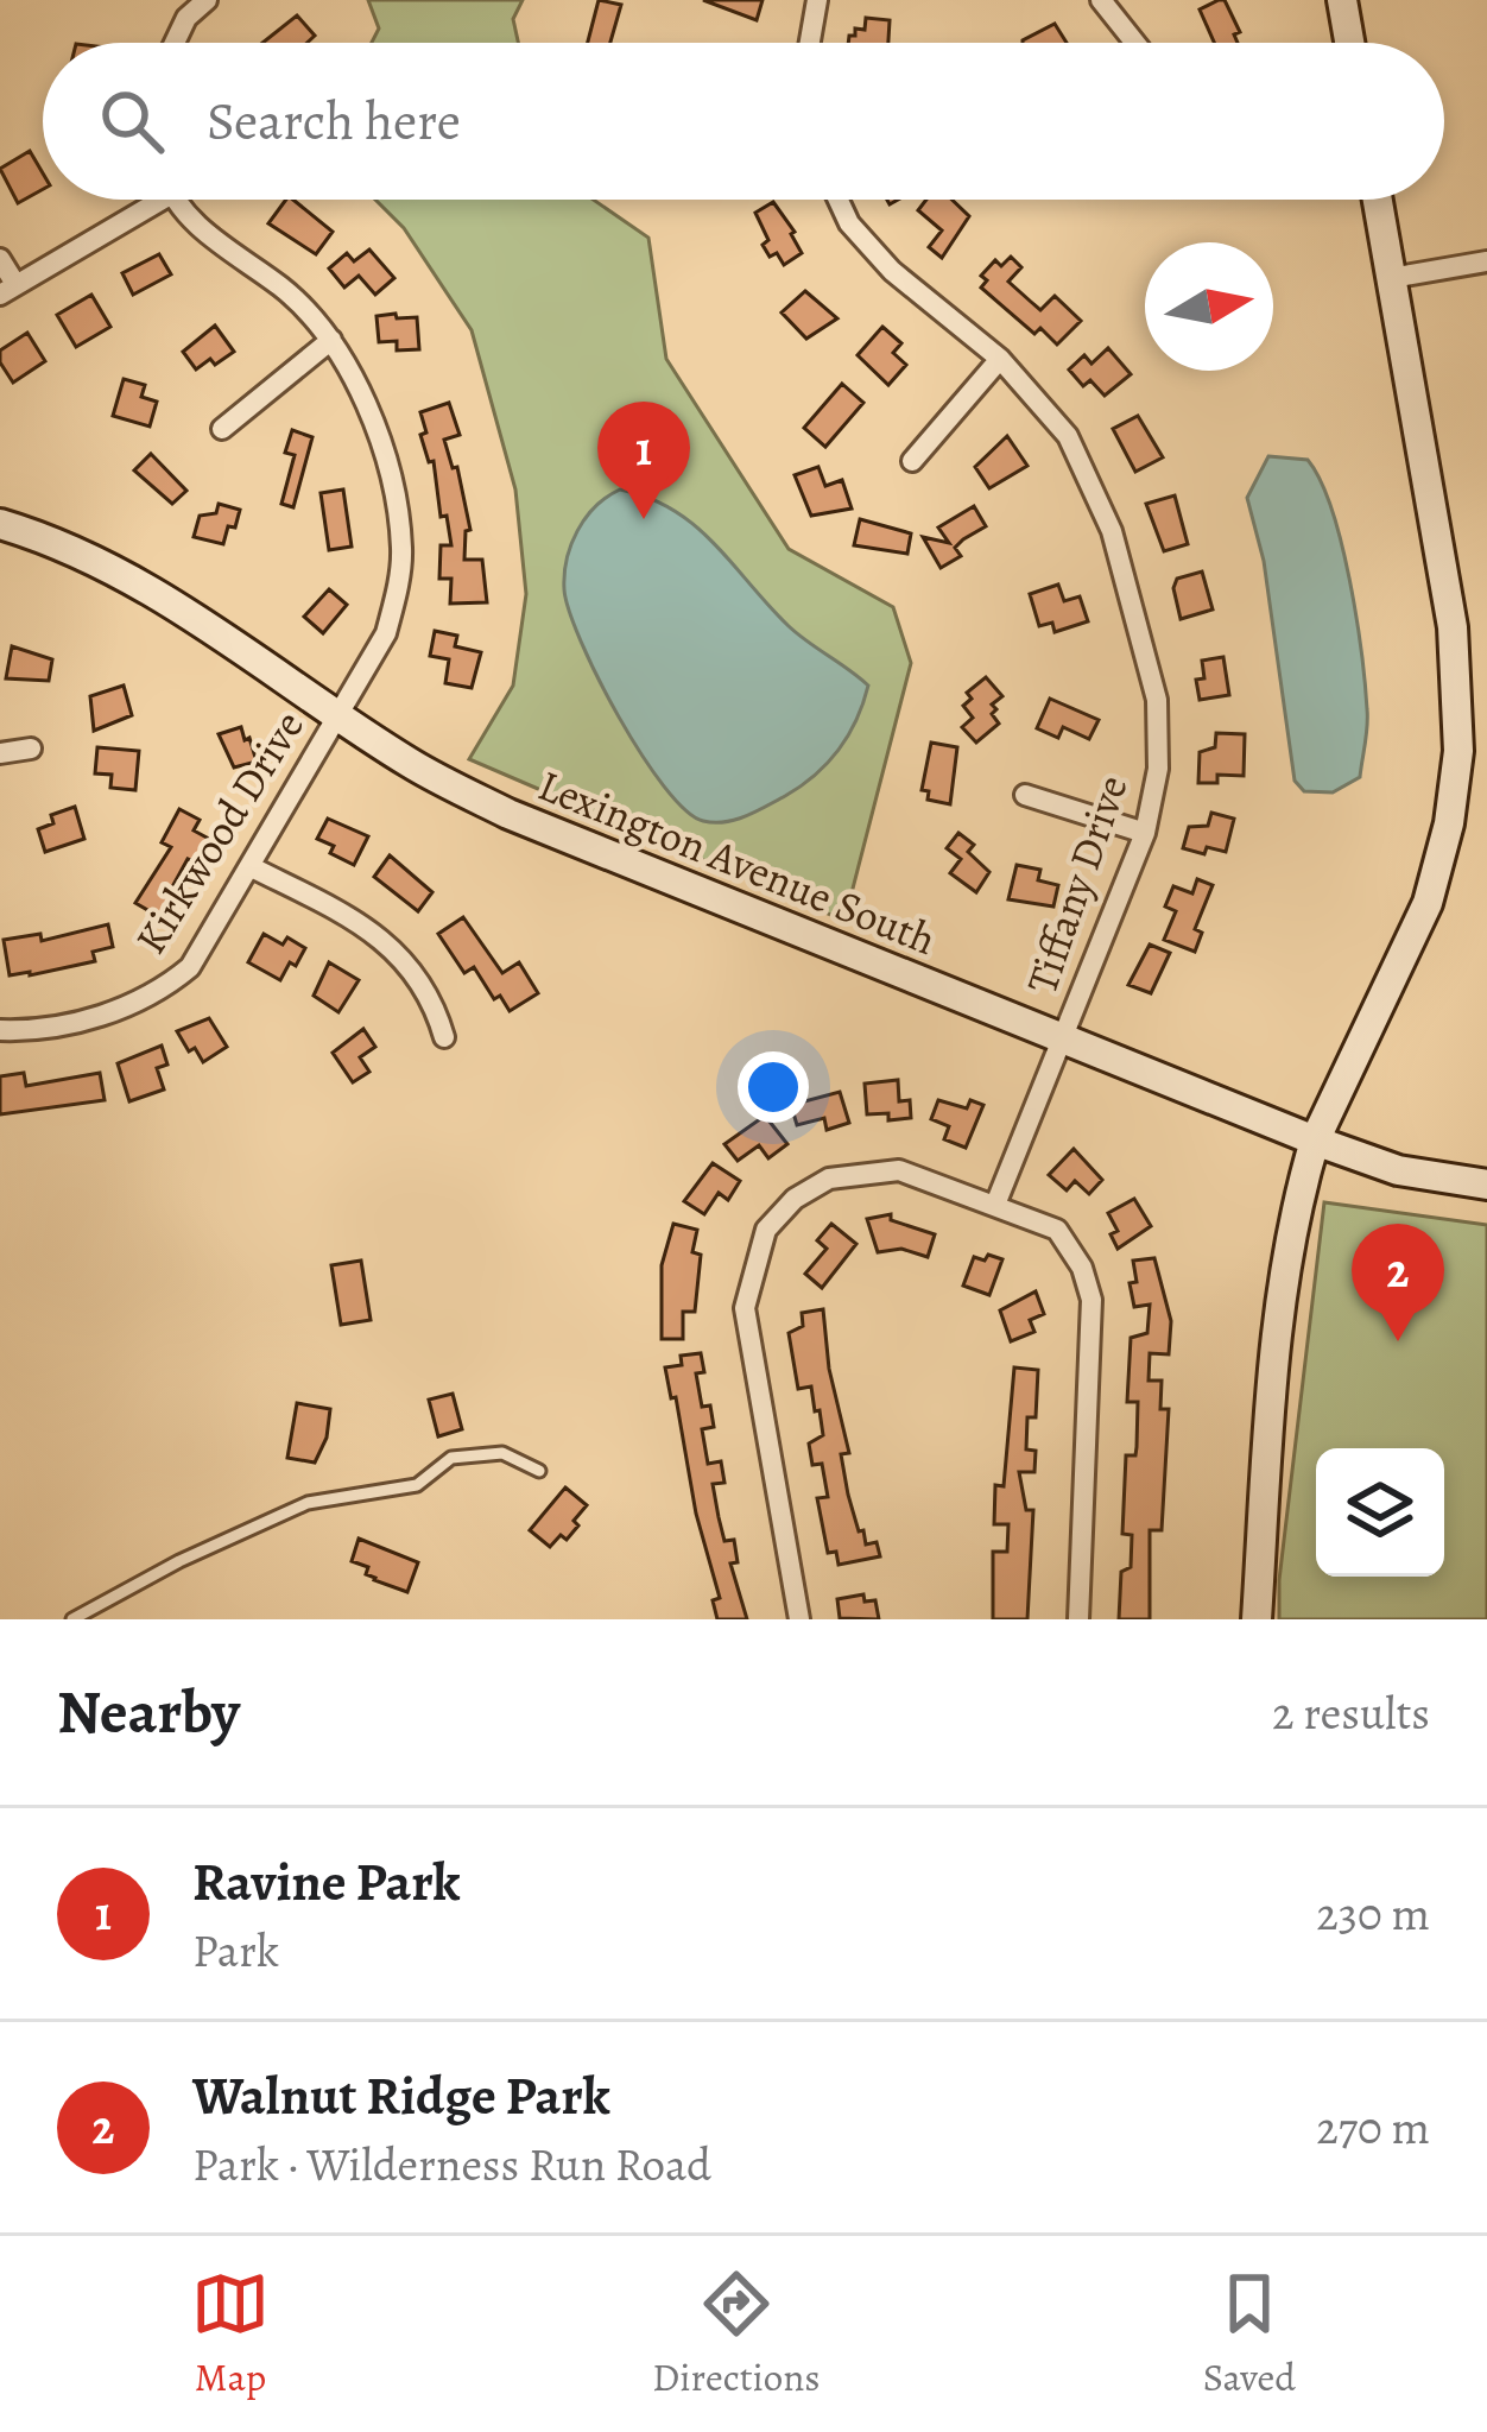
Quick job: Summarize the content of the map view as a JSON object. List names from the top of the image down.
{
  "streets": {
    "street": ["Kirkwood Drive", "Lexington Avenue South", "Tiffany Drive"]
  },
  "crossings": [
    ["Kirkwood Drive", "Lexington Avenue South"],
    ["Lexington Avenue South", "Tiffany Drive"]
  ],
  "north": "right",
  "page": {
    "search": "Search here",
    "pins": ["1", "2"],
    "heading": ["Nearby", "2 results"],
    "list": [
      {
        "mark": "1",
        "name": "Ravine Park",
        "note": "Park",
        "value": "230 m"
      },
      {
        "mark": "2",
        "name": "Walnut Ridge Park",
        "note": "Park · Wilderness Run Road",
        "value": "270 m"
      }
    ],
    "nav": ["Map", "Directions", "Saved"]
  }
}
